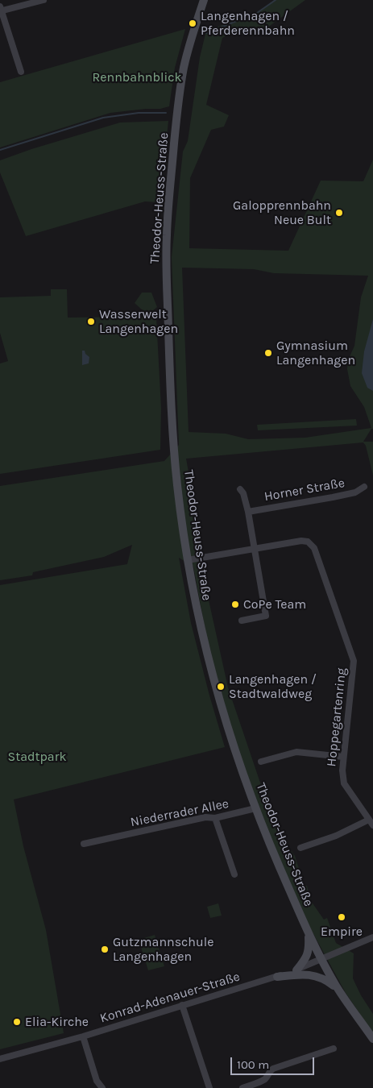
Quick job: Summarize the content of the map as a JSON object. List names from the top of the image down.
{
  "streets": {
    "street": [
      "Theodor-Heuss-Straße",
      "Horner Straße",
      "Hoppegartenring",
      "Niederrader Allee",
      "Konrad-Adenauer-Straße"
    ]
  },
  "crossings": [
    ["Theodor-Heuss-Straße", "Hoppegartenring"],
    ["Theodor-Heuss-Straße", "Niederrader Allee"],
    ["Theodor-Heuss-Straße", "Konrad-Adenauer-Straße"],
    ["Horner Straße", "Hoppegartenring"]
  ],
  "parks": ["Rennbahnblick", "Stadtpark"],
  "places": [
    "Langenhagen / Pferderennbahn",
    "Galopprennbahn Neue Bult",
    "Wasserwelt Langenhagen",
    "Gymnasium Langenhagen",
    "CoPe Team",
    "Langenhagen / Stadtwaldweg",
    "Empire",
    "Gutzmannschule Langenhagen",
    "Elia-Kirche"
  ],
  "scale_bar": "100 m"
}
